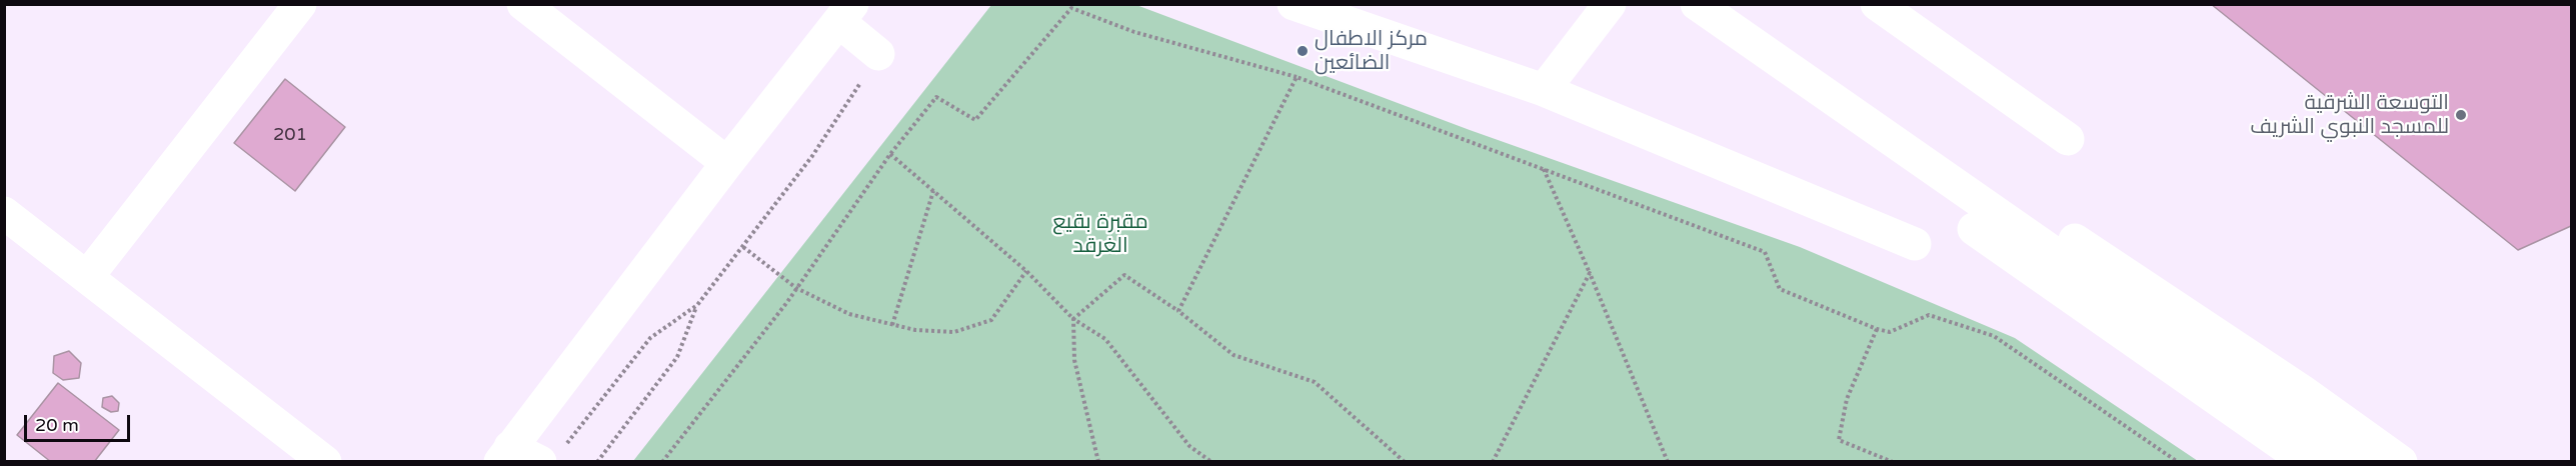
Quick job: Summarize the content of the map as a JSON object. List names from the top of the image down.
{
  "parks": ["مقبرة بقيع الغرقد"],
  "places": ["مركز الاطفال الضائعين", "التوسعة الشرقية للمسجد النبوي الشريف"],
  "house_numbers": ["201"],
  "scale_bar": "20 m"
}
